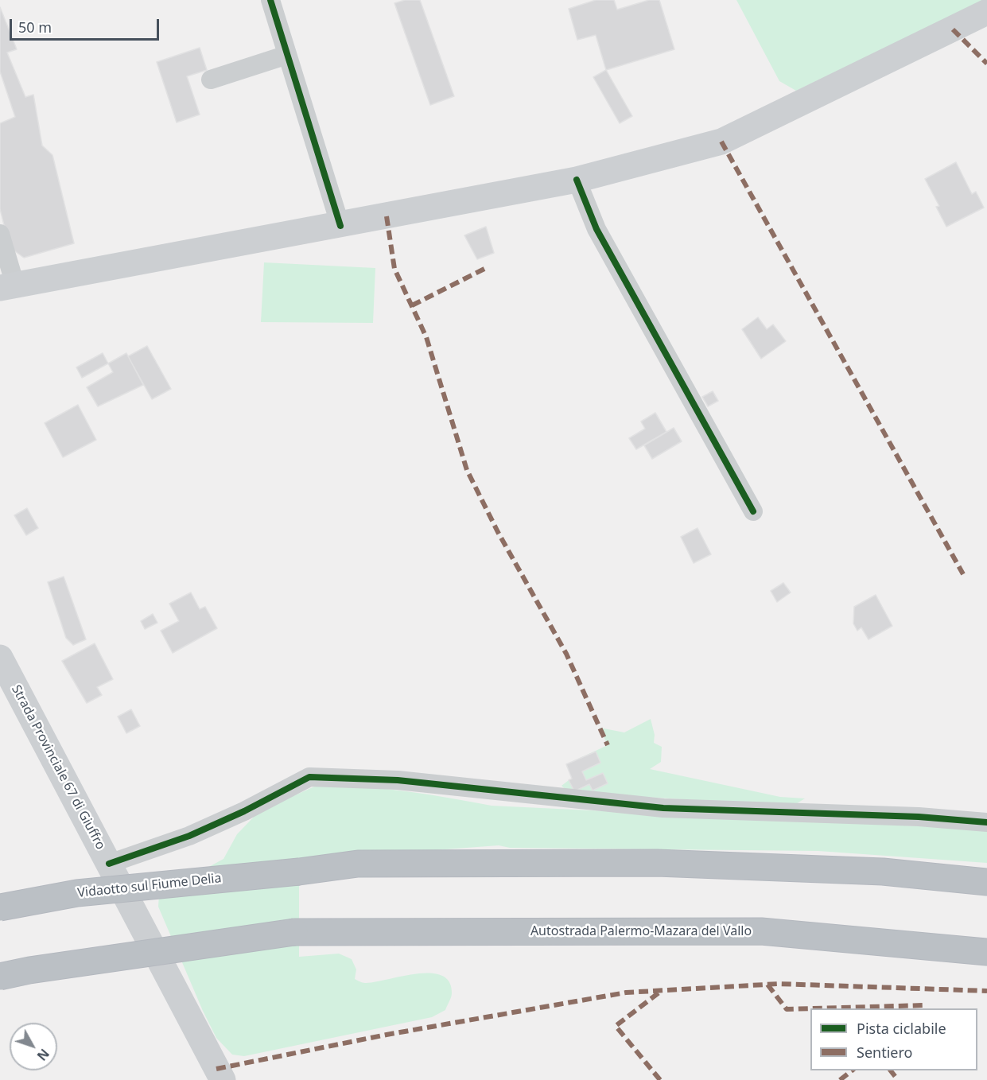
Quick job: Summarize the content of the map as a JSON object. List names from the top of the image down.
{
  "streets": {
    "highway": ["Vidaotto sul Fiume Delia", "Autostrada Palermo-Mazara del Vallo"],
    "main road": ["Strada Provinciale 67 di Giuffro"]
  },
  "legend": ["Pista ciclabile", "Sentiero"],
  "scale_bar": "50 m",
  "north": "bottom right"
}
